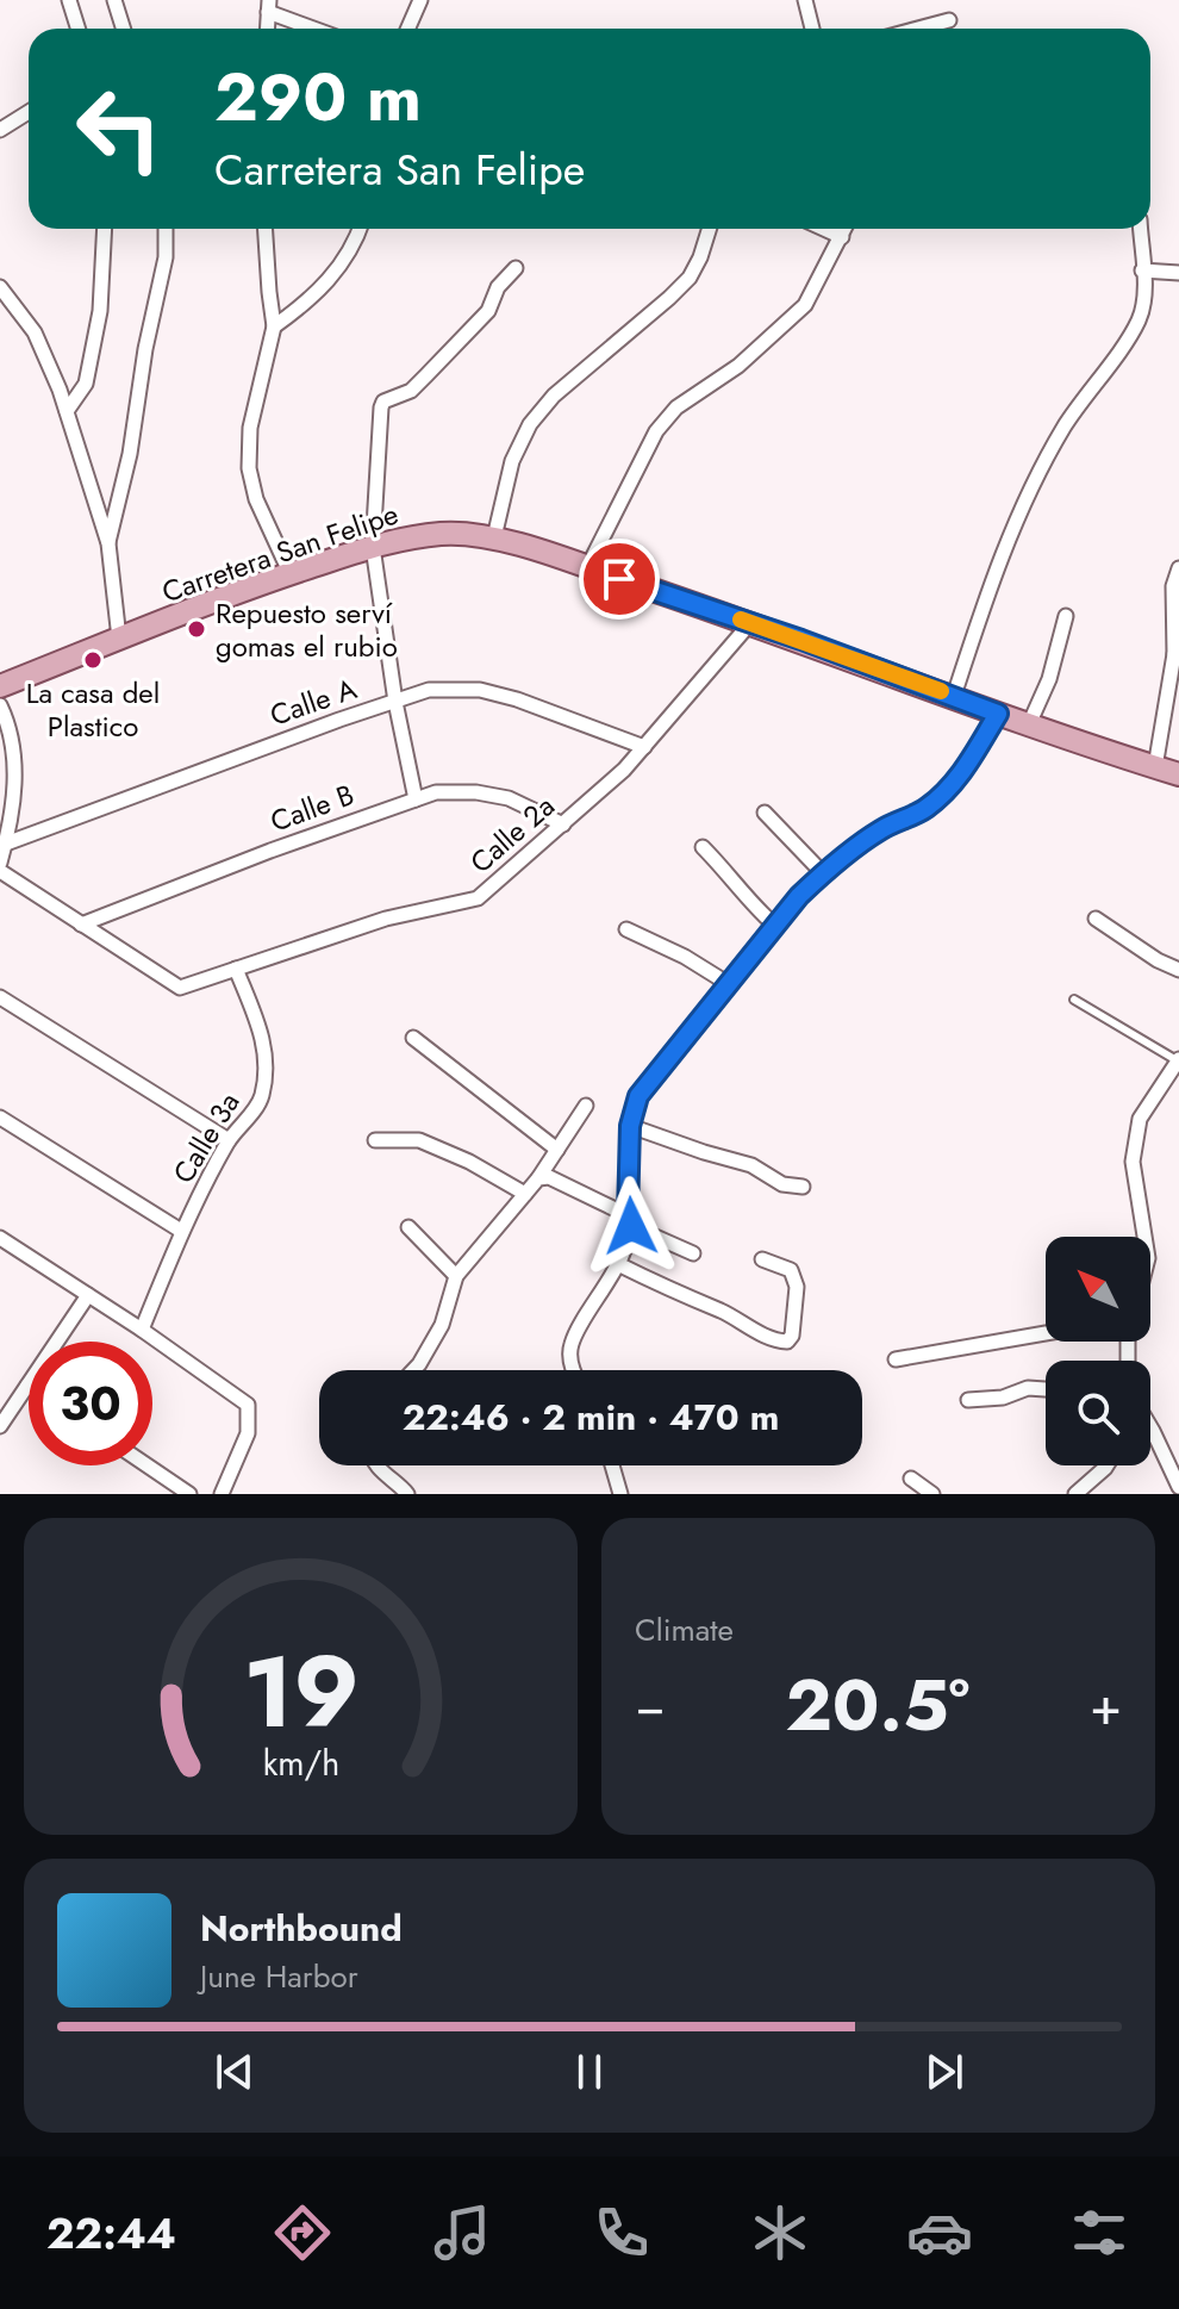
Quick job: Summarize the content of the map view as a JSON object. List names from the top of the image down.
{
  "streets": {
    "main road": ["Carretera San Felipe"],
    "street": [
      "Calle A",
      "Calle B",
      "Calle 2a",
      "Calle 3a"
    ]
  },
  "crossings": [
    ["Carretera San Felipe", "Calle 2a"],
    ["Calle A", "Calle 2a"],
    ["Calle B", "Calle 2a"],
    ["Calle 2a", "Calle 3a"]
  ],
  "places": ["Repuesto serví gomas el rubio", "La casa del Plastico"],
  "north": "top left",
  "page": {
    "turn": ["290 m", "Carretera San Felipe"],
    "limit": "30",
    "trip": "22:46 · 2 min · 470 m",
    "tile": "Climate",
    "heat": ["−", "20.5°", "+"],
    "song": ["Northbound", "June Harbor"],
    "tabs": "22:44",
    "gauge": ["19", "km/h"]
  }
}
